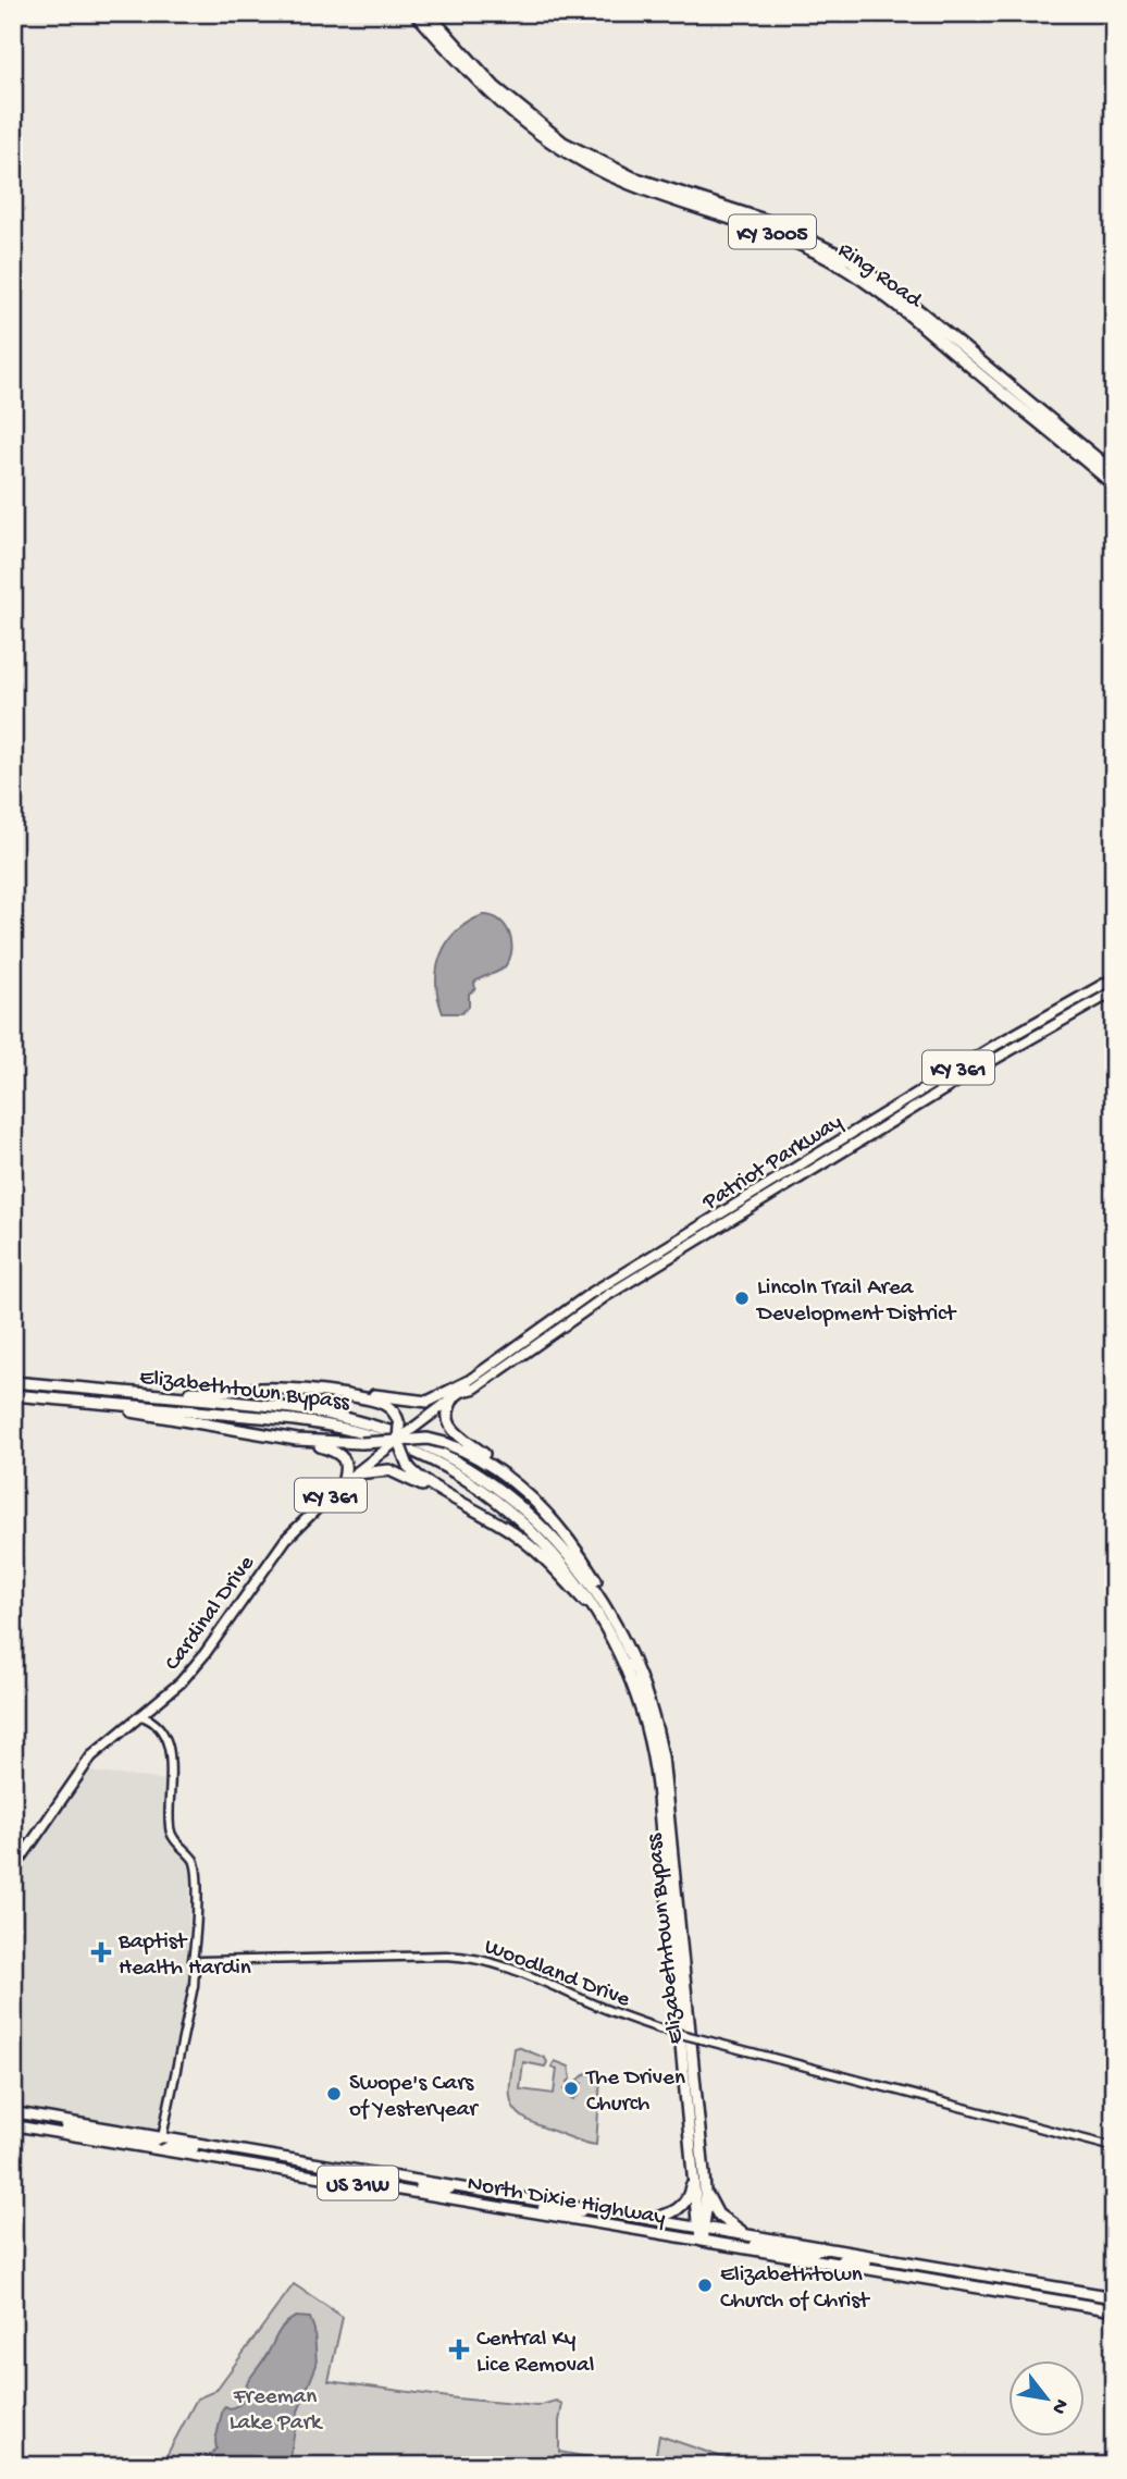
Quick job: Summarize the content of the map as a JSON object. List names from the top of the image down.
{
  "streets": {
    "highway": [
      "KY 3005",
      "Ring Road",
      "Elizabethtown Bypass",
      "US 31W",
      "North Dixie Highway"
    ],
    "main road": ["KY 361", "Patriot Parkway", "Cardinal Drive"],
    "street": ["Woodland Drive"]
  },
  "crossings": [
    ["Patriot Parkway", "Cardinal Drive"],
    ["Elizabethtown Bypass", "US 31W"],
    ["Elizabethtown Bypass", "North Dixie Highway"],
    ["US 31W", "North Dixie Highway"]
  ],
  "parks": ["Freeman Lake Park"],
  "places": {
    "other": [
      "Lincoln Trail Area Development District",
      "The Driven Church",
      "Swope's Cars of Yesteryear",
      "Elizabethtown Church of Christ"
    ],
    "health": ["Baptist Health Hardin", "Central Ky Lice Removal"]
  },
  "north": "bottom right"
}
